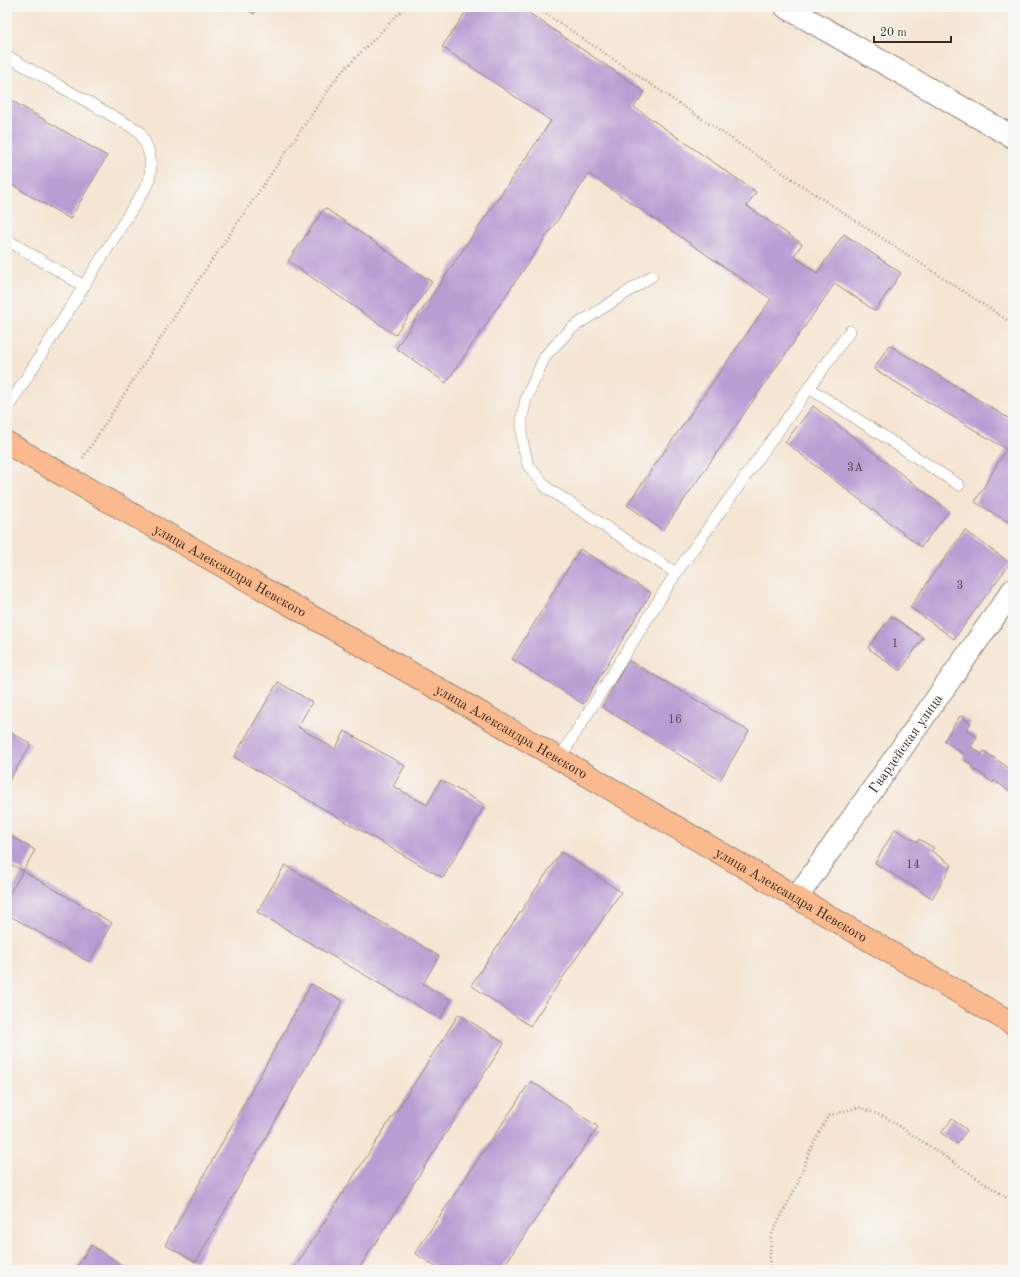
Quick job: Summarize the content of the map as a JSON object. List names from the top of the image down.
{
  "streets": {
    "main road": ["улица Александра Невского"],
    "street": ["Гвардейская улица"]
  },
  "crossings": [
    ["улица Александра Невского", "Гвардейская улица"]
  ],
  "house_numbers": [
    "3А",
    "3",
    "1",
    "16",
    "14"
  ],
  "scale_bar": "20 m"
}
